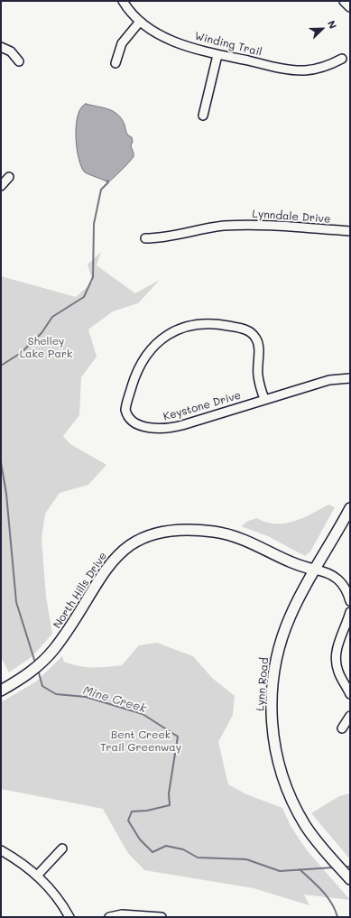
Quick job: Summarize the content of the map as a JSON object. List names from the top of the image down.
{
  "streets": {
    "main road": ["North Hills Drive", "Lynn Road"],
    "street": ["Winding Trail", "Lynndale Drive", "Keystone Drive"]
  },
  "crossings": [
    ["North Hills Drive", "Lynn Road"]
  ],
  "water": ["Mine Creek"],
  "parks": ["Shelley Lake Park", "Bent Creek Trail Greenway"],
  "north": "top right"
}
